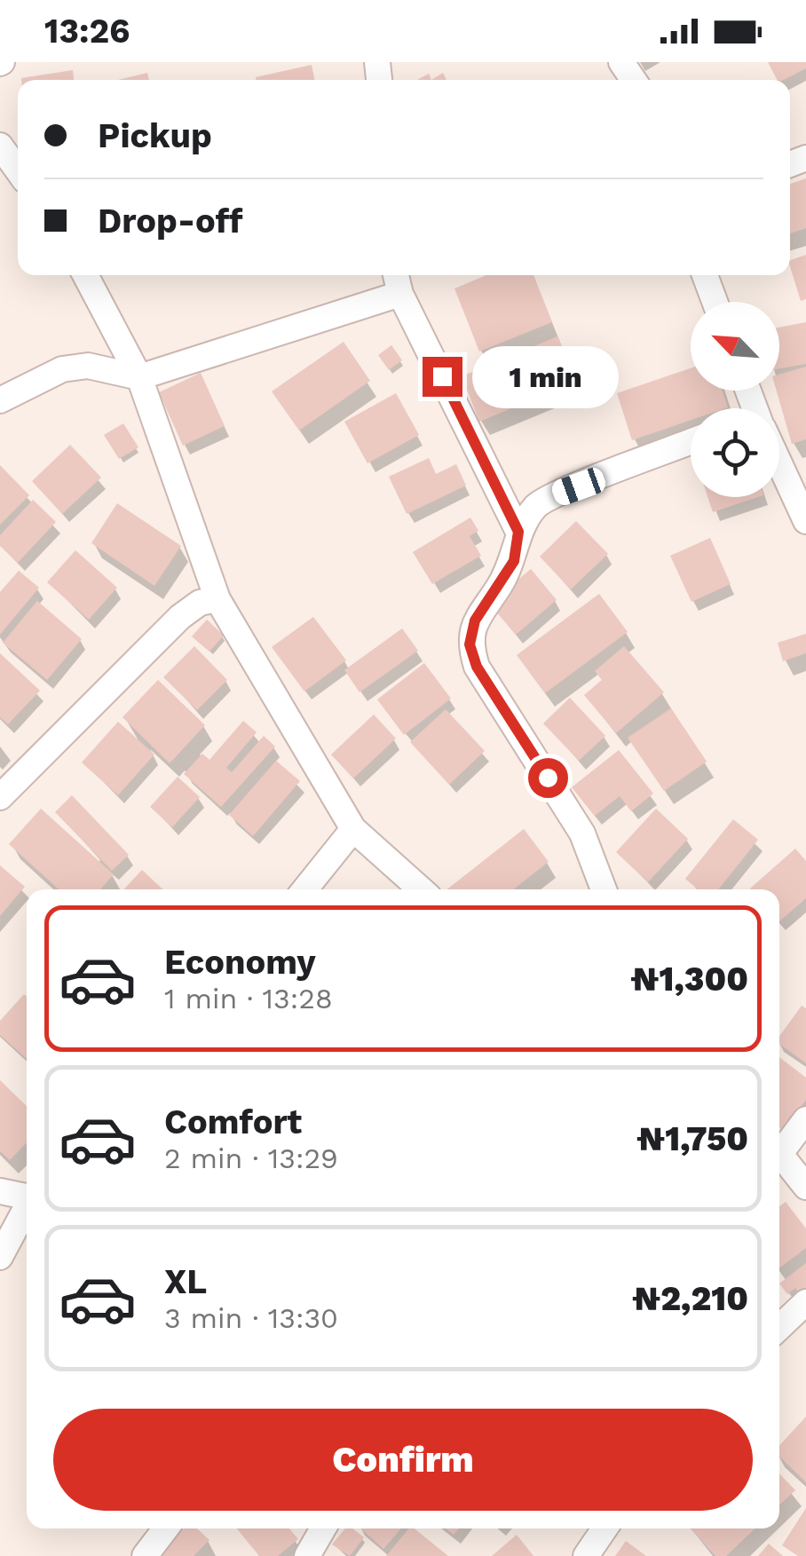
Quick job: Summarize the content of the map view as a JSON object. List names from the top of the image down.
{
  "north": "top left",
  "page": {
    "status": "13:26",
    "banner": ["Pickup", "Drop-off"],
    "bubble": "1 min",
    "list": [
      {
        "name": "Economy",
        "note": "1 min · 13:28",
        "value": "₦1,300"
      },
      {
        "name": "Comfort",
        "note": "2 min · 13:29",
        "value": "₦1,750"
      },
      {
        "name": "XL",
        "note": "3 min · 13:30",
        "value": "₦2,210"
      }
    ],
    "buttons": "Confirm"
  }
}
